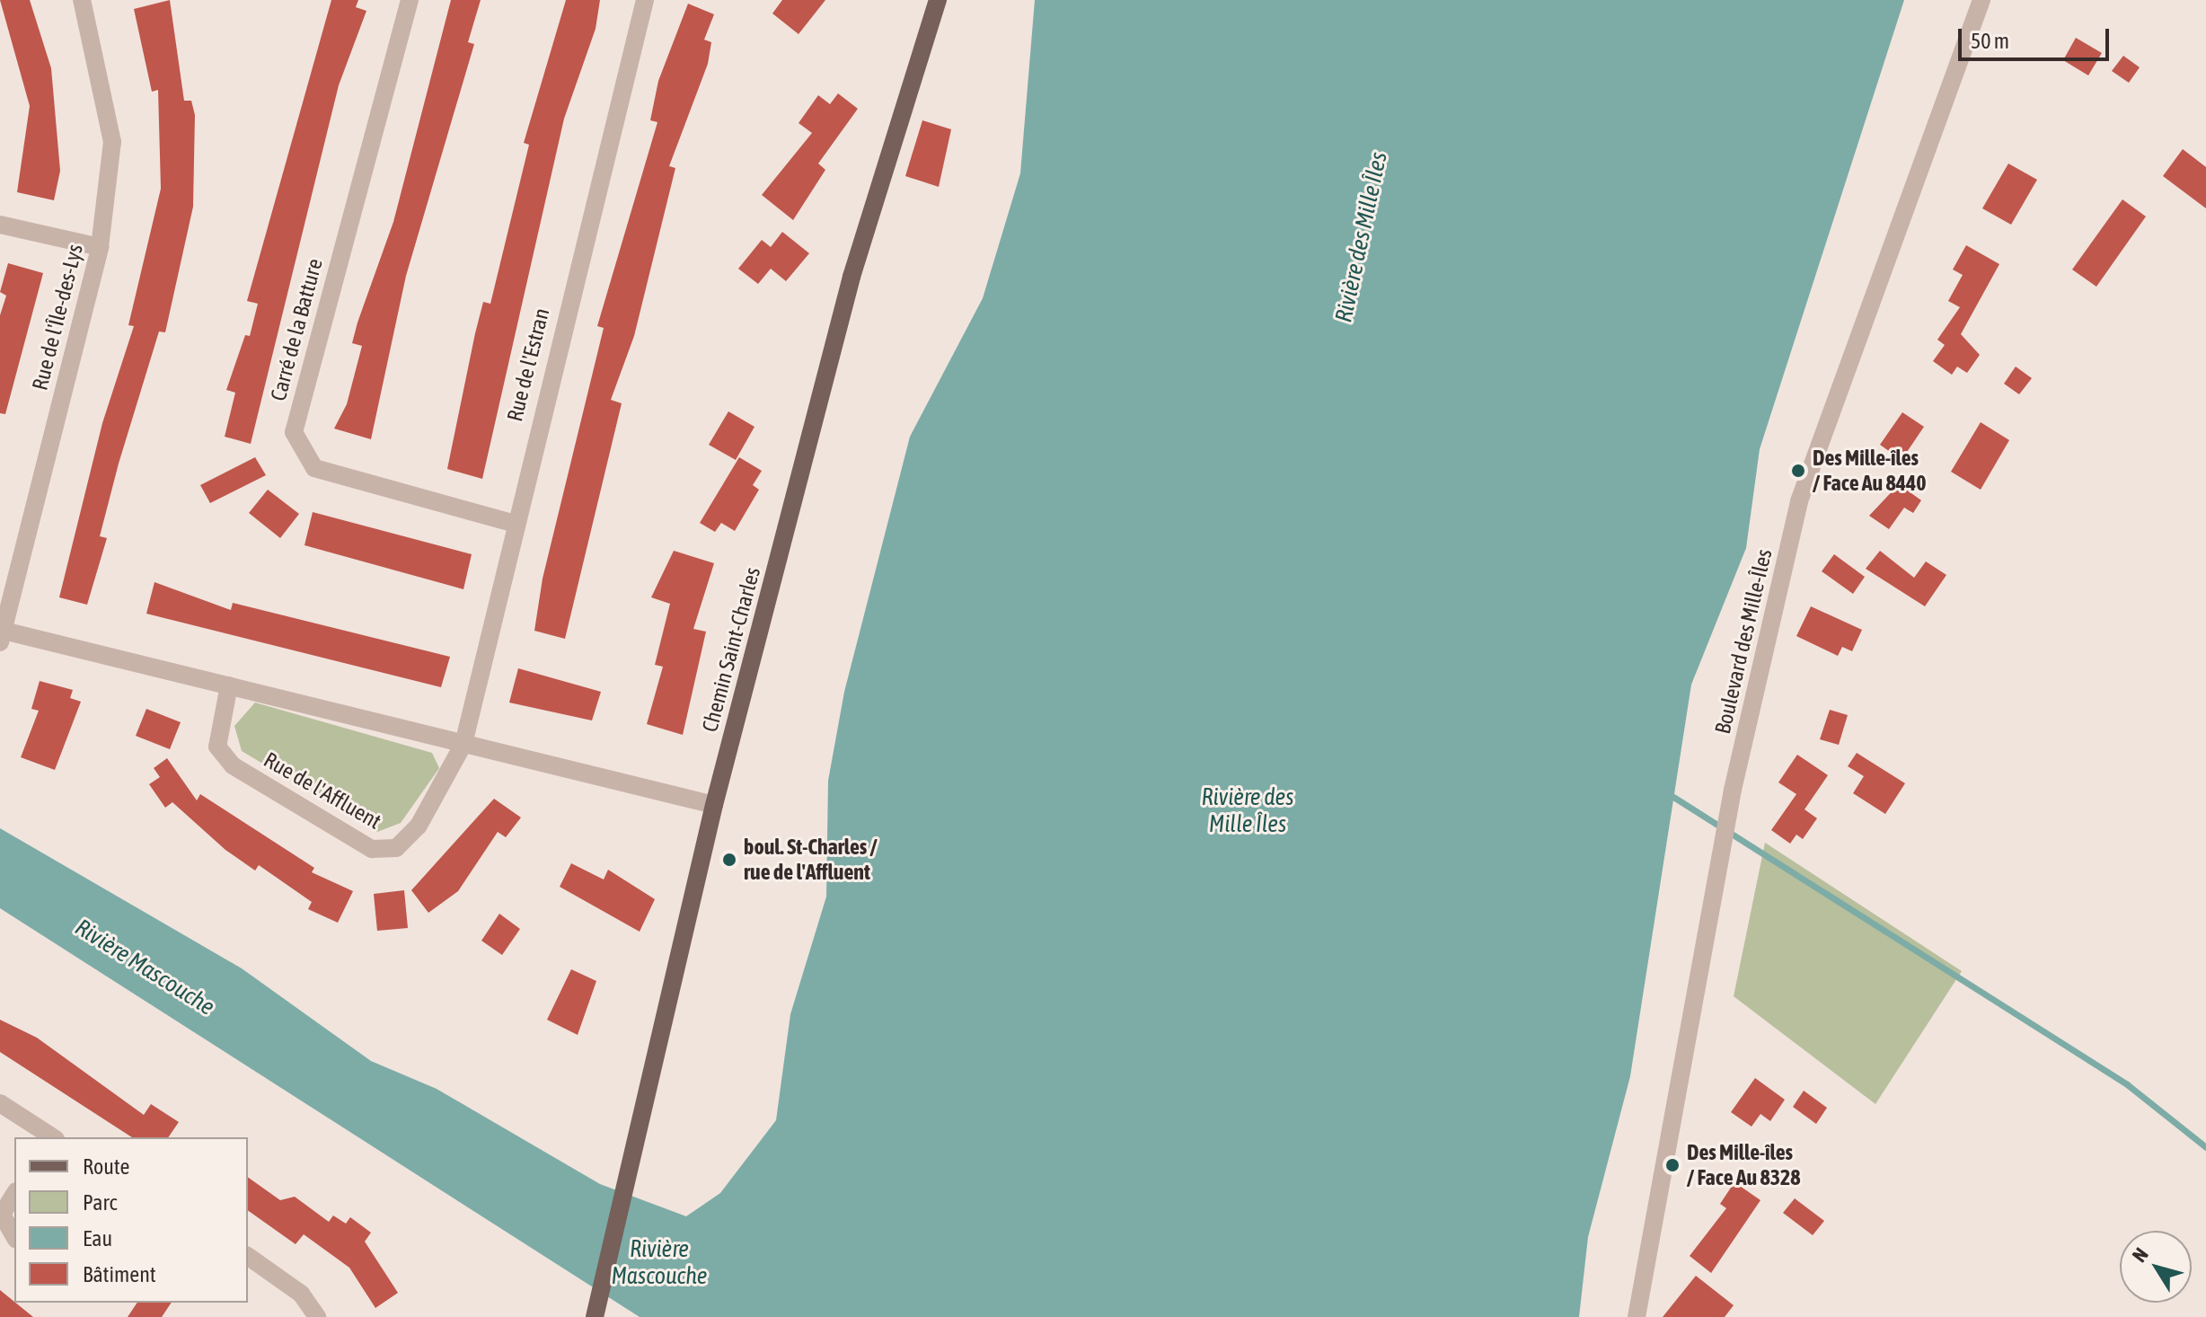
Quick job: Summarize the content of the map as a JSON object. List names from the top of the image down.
{
  "streets": {
    "main road": ["Chemin Saint-Charles"],
    "street": [
      "Rue de l'Île-des-Lys",
      "Carré de la Batture",
      "Rue de l'Estran",
      "Boulevard des Mille-Îles",
      "Rue de l'Affluent"
    ]
  },
  "crossings": [
    ["Carré de la Batture", "Rue de l'Estran"],
    ["Rue de l'Estran", "Rue de l'Affluent"]
  ],
  "water": ["Rivière des Mille Îles", "Rivière Mascouche"],
  "places": ["Des Mille-îles / Face Au 8440", "boul. St-Charles / rue de l'Affluent", "Des Mille-îles / Face Au 8328"],
  "legend": [
    "Route",
    "Parc",
    "Eau",
    "Bâtiment"
  ],
  "scale_bar": "50 m",
  "north": "top left"
}
